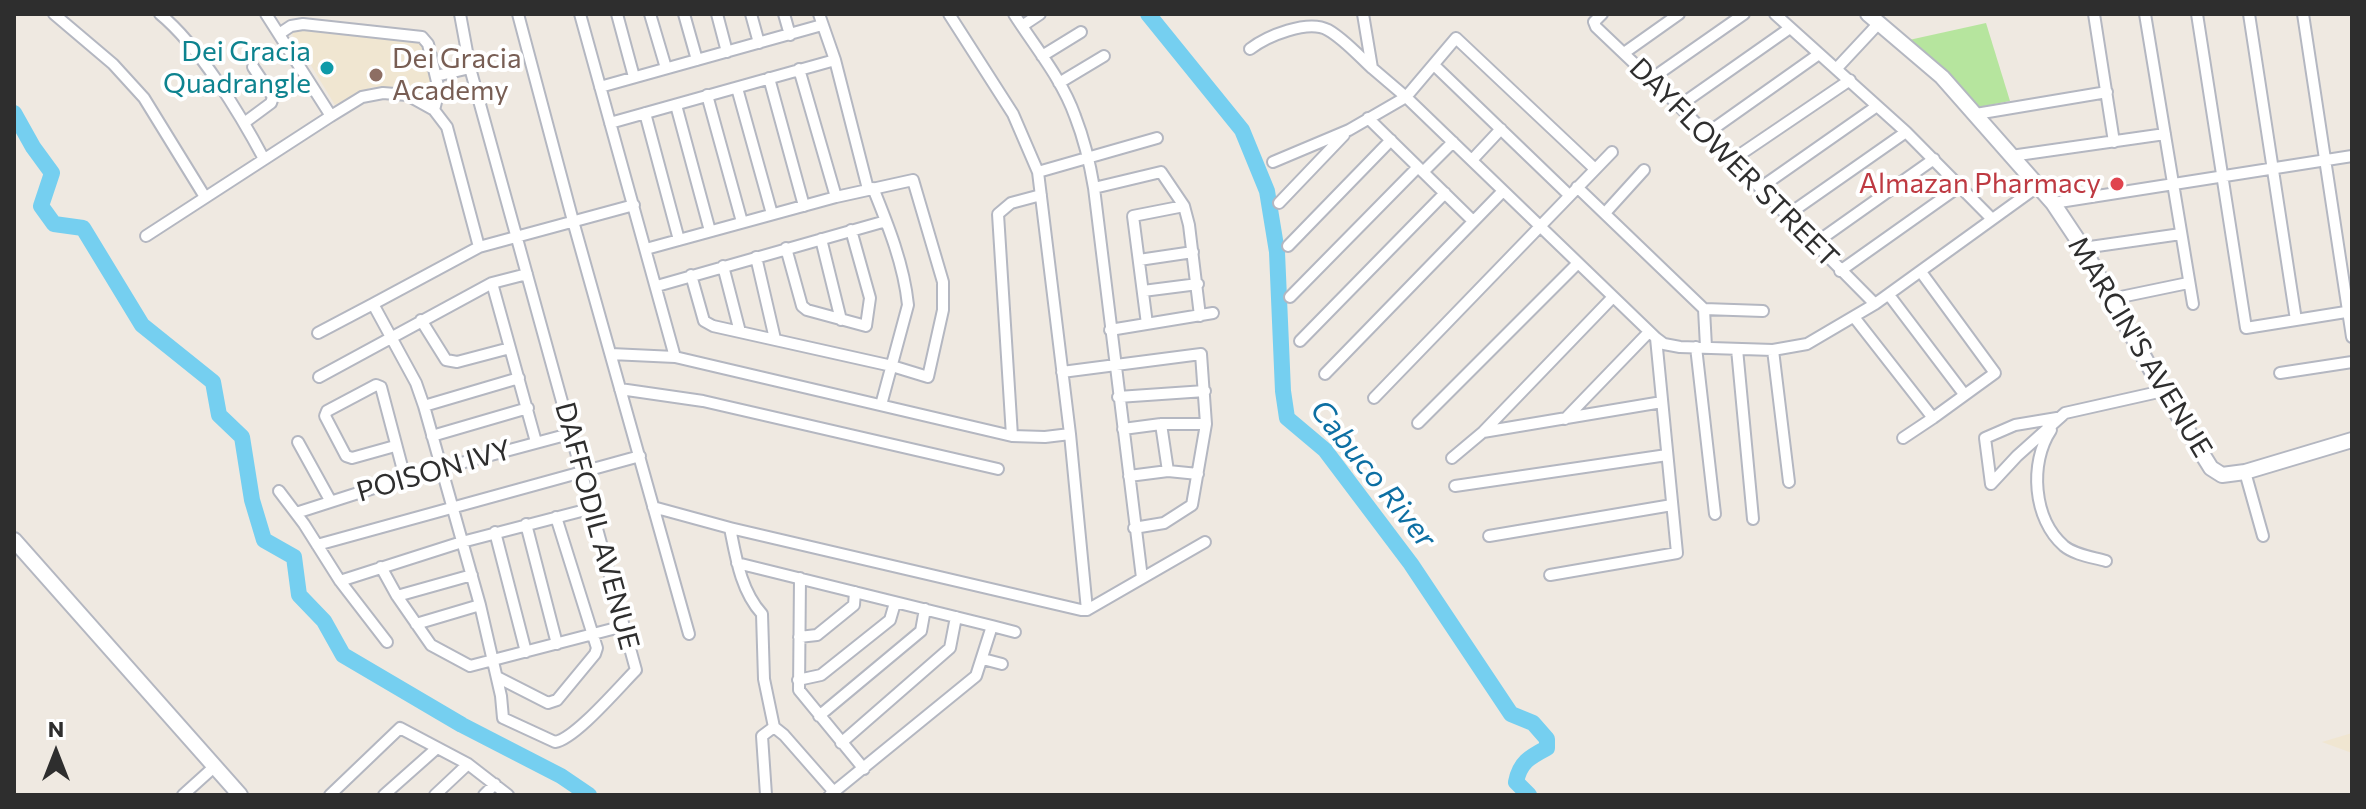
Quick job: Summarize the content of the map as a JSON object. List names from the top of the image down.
{
  "streets": {
    "main road": ["MARCIN'S AVENUE"],
    "street": ["DAYFLOWER STREET", "POISON IVY", "DAFFODIL AVENUE"]
  },
  "crossings": [
    ["POISON IVY", "DAFFODIL AVENUE"]
  ],
  "water": ["Cabuco River"],
  "places": ["Dei Gracia Quadrangle", "Dei Gracia Academy", "Almazan Pharmacy"],
  "north": "top"
}
